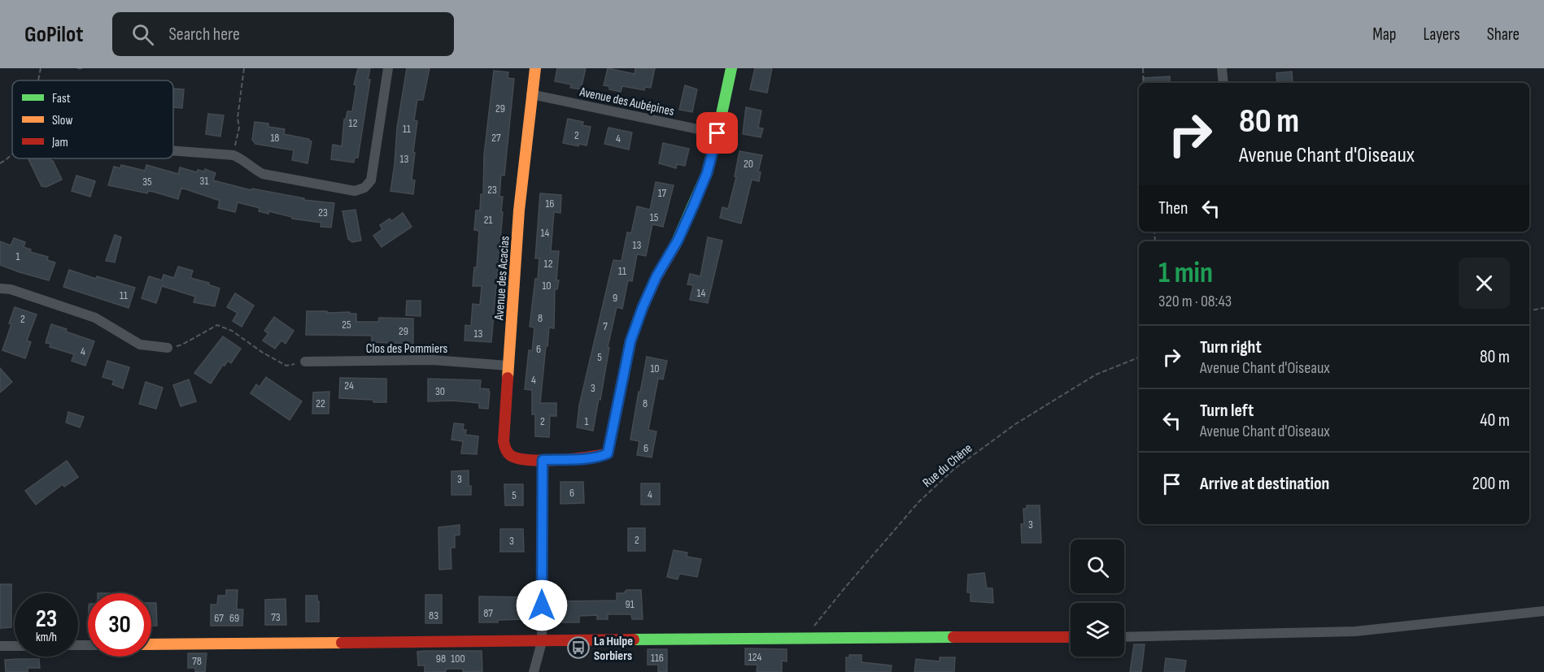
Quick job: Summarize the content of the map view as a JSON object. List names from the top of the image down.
{
  "streets": {
    "street": ["Avenue des Aubépines", "Avenue des Acacias", "Clos des Pommiers"],
    "path": ["Rue du Chêne"]
  },
  "crossings": [
    ["Avenue des Aubépines", "Avenue des Acacias"],
    ["Avenue des Acacias", "Clos des Pommiers"]
  ],
  "places": {
    "bus stop": ["La Hulpe Sorbiers"]
  },
  "house_numbers": [
    "29",
    "12",
    "11",
    "2",
    "18",
    "27",
    "4",
    "13",
    "20",
    "31",
    "35",
    "23",
    "17",
    "16",
    "23",
    "15",
    "21",
    "14",
    "13",
    "1",
    "12",
    "11",
    "10",
    "14",
    "11",
    "9",
    "8",
    "2",
    "25",
    "7",
    "29",
    "13",
    "6",
    "4",
    "5",
    "10",
    "4",
    "24",
    "3",
    "30",
    "22",
    "8",
    "2",
    "1",
    "6",
    "3",
    "6",
    "4",
    "5",
    "3",
    "2",
    "3",
    "91",
    "87",
    "83",
    "73",
    "67",
    "69",
    "124",
    "116",
    "98",
    "100",
    "78"
  ],
  "legend": ["Fast", "Slow", "Jam"],
  "page": {
    "header": "GoPilot",
    "search": "Search here",
    "nav": ["Map", "Layers", "Share"],
    "turn": ["80 m", "Avenue Chant d'Oiseaux"],
    "then": "Then",
    "heading": ["1 min", "320 m · 08:43"],
    "list": [
      {
        "name": "Turn right",
        "note": "Avenue Chant d'Oiseaux",
        "value": "80 m"
      },
      {
        "name": "Turn left",
        "note": "Avenue Chant d'Oiseaux",
        "value": "40 m"
      },
      {
        "name": "Arrive at destination",
        "value": "200 m"
      }
    ],
    "speed": "23 km/h",
    "limit": "30"
  }
}
